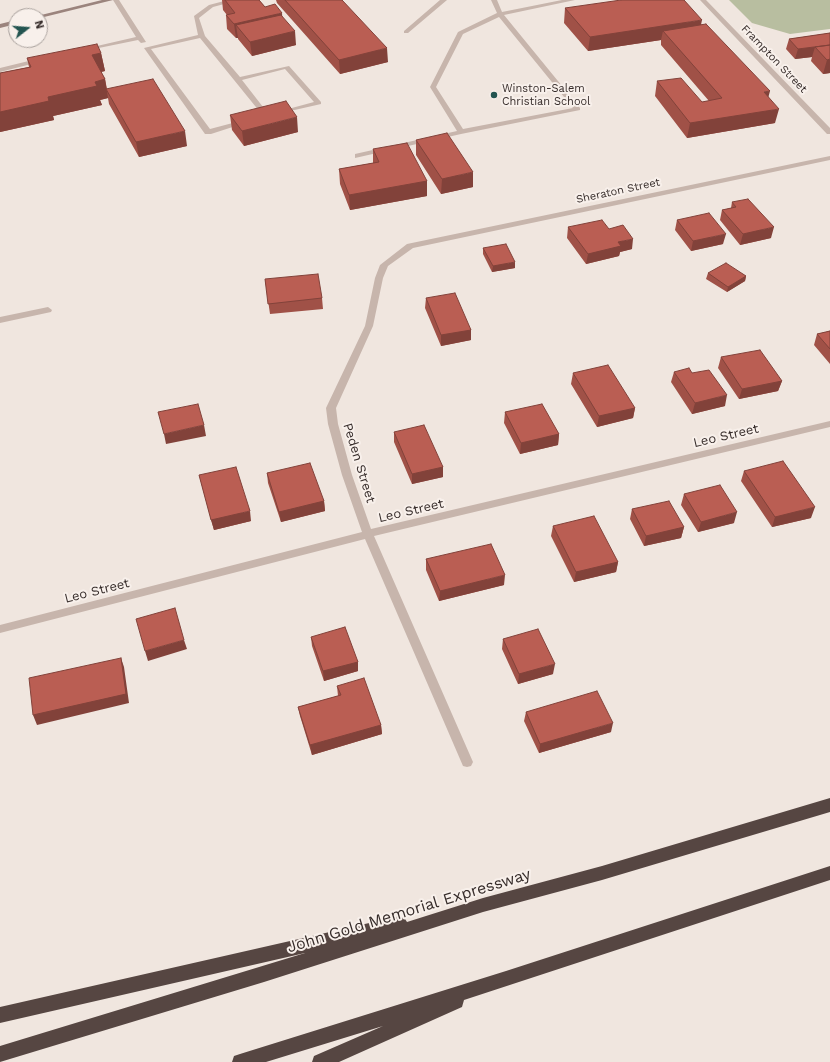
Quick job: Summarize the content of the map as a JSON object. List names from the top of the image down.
{
  "streets": {
    "highway": ["John Gold Memorial Expressway"],
    "street": [
      "Frampton Street",
      "Sheraton Street",
      "Leo Street",
      "Peden Street"
    ]
  },
  "crossings": [
    ["Sheraton Street", "Peden Street"],
    ["Leo Street", "Peden Street"]
  ],
  "places": ["Winston-Salem Christian School"],
  "north": "right"
}
